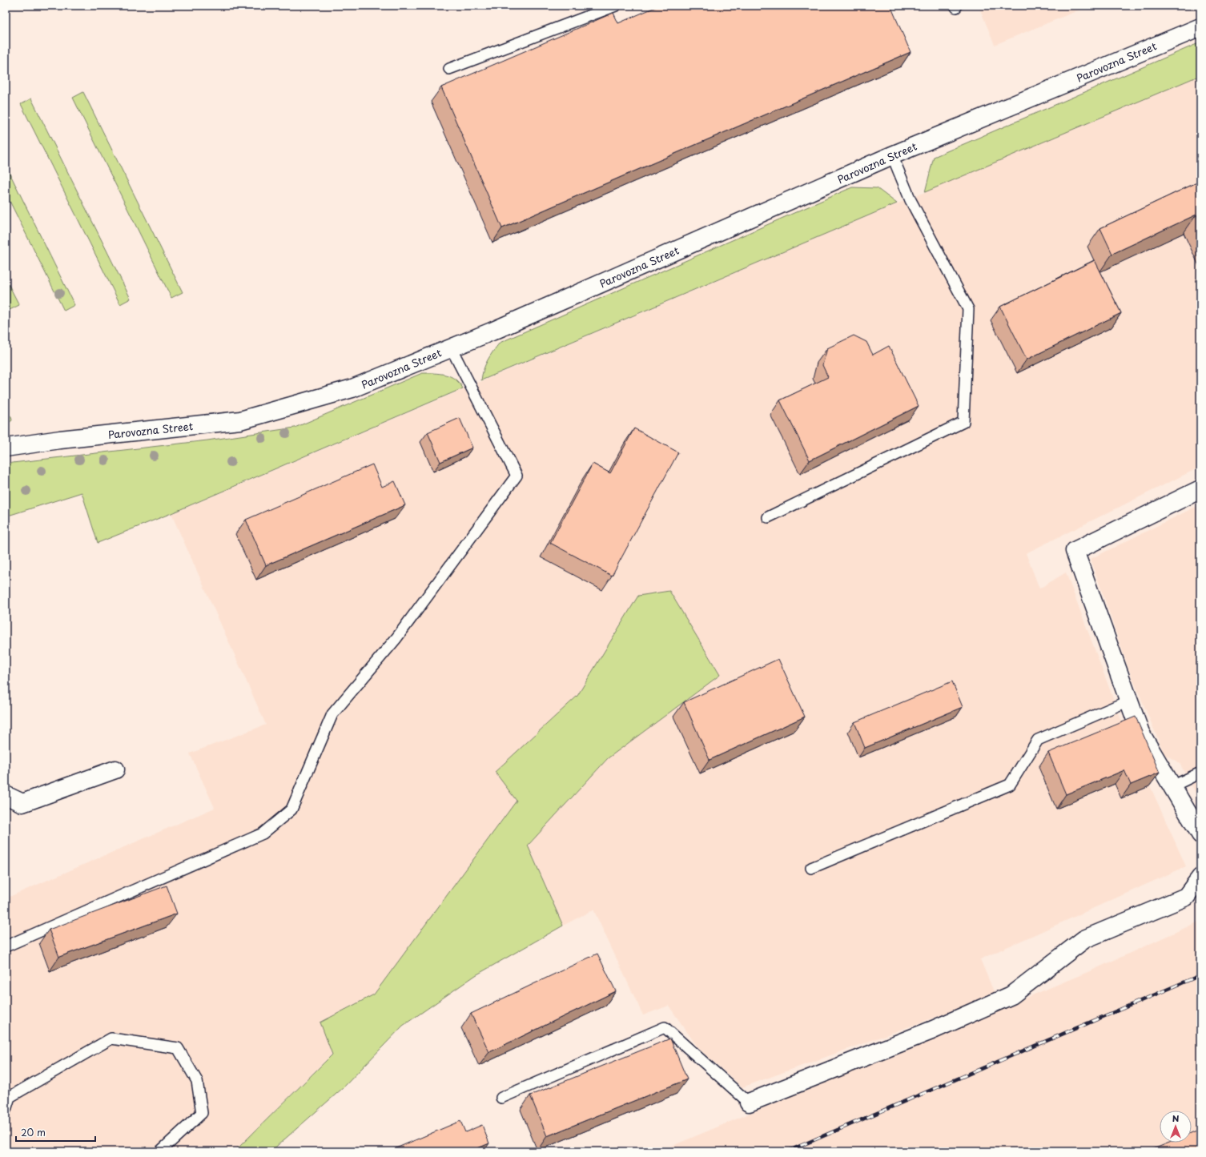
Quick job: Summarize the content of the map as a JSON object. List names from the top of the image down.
{
  "streets": {
    "main road": ["Parovozna Street"]
  },
  "scale_bar": "20 m",
  "north": "top"
}
